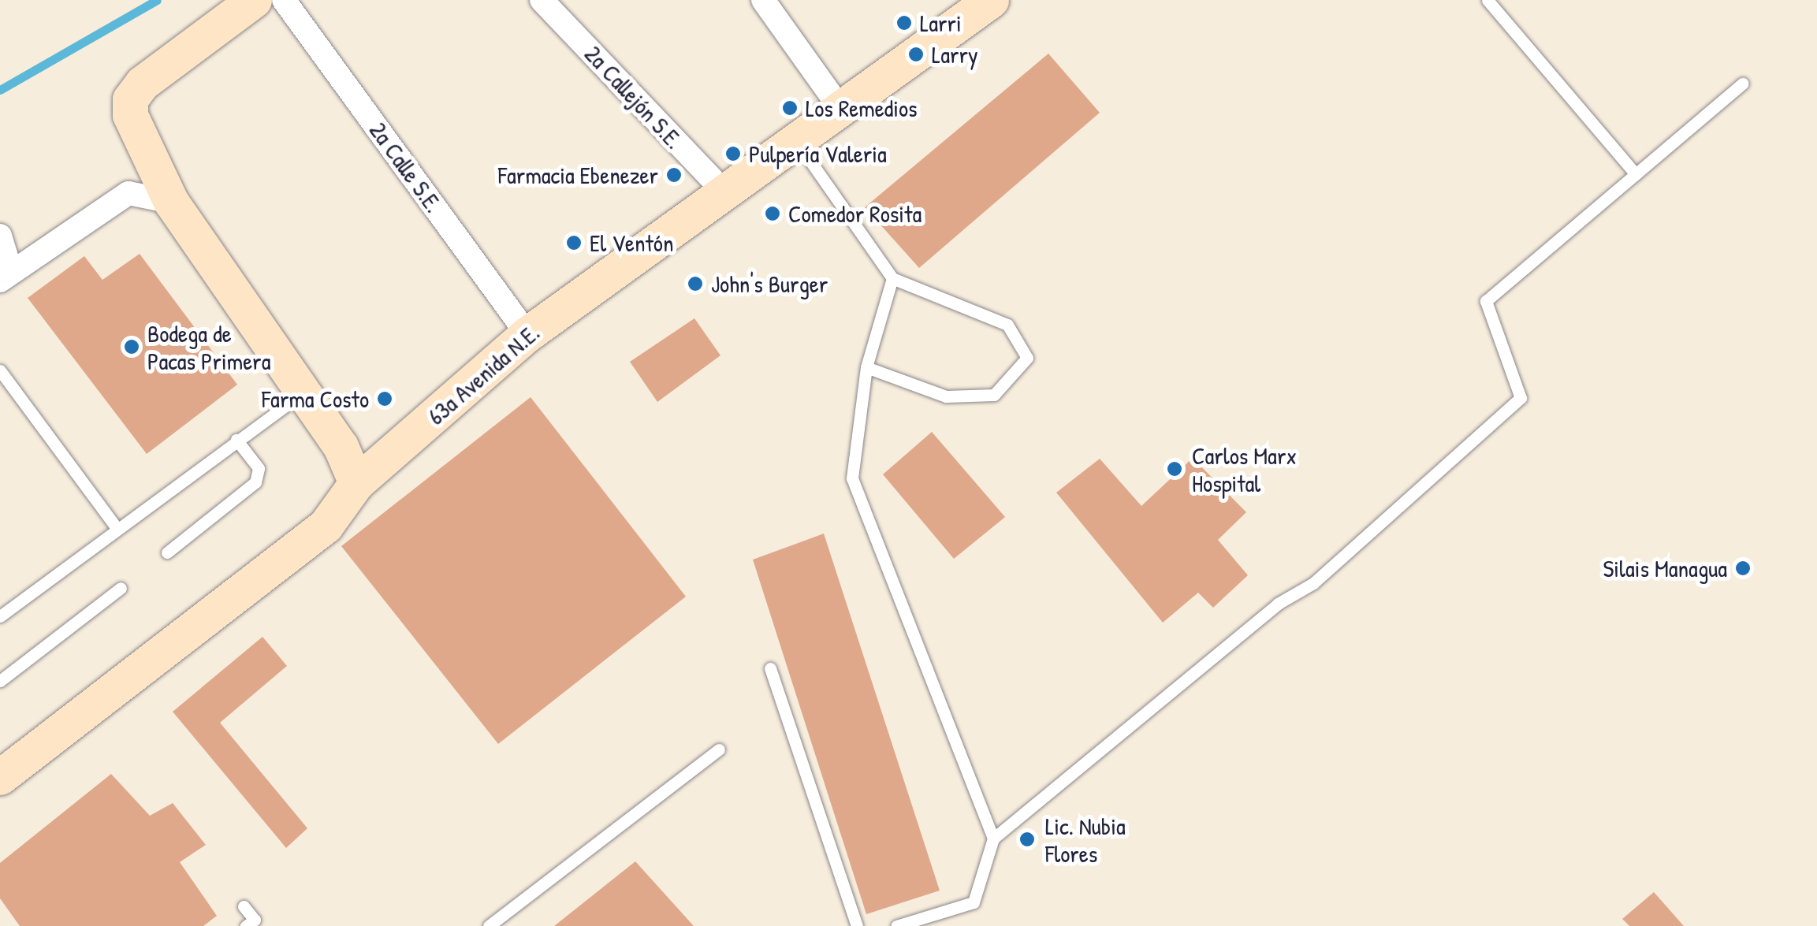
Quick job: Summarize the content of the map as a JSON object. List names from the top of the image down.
{
  "streets": {
    "street": ["2a Callejón S.E.", "2a Calle S.E.", "63a Avenida N.E."]
  },
  "crossings": [
    ["2a Callejón S.E.", "63a Avenida N.E."],
    ["2a Calle S.E.", "63a Avenida N.E."]
  ],
  "places": [
    "Larri",
    "Larry",
    "Los Remedios",
    "Pulpería Valeria",
    "Farmacia Ebenezer",
    "Comedor Rosita",
    "El Ventón",
    "John's Burger",
    "Bodega de Pacas Primera",
    "Farma Costo",
    "Carlos Marx Hospital",
    "Silais Managua",
    "Lic. Nubia Flores"
  ]
}
